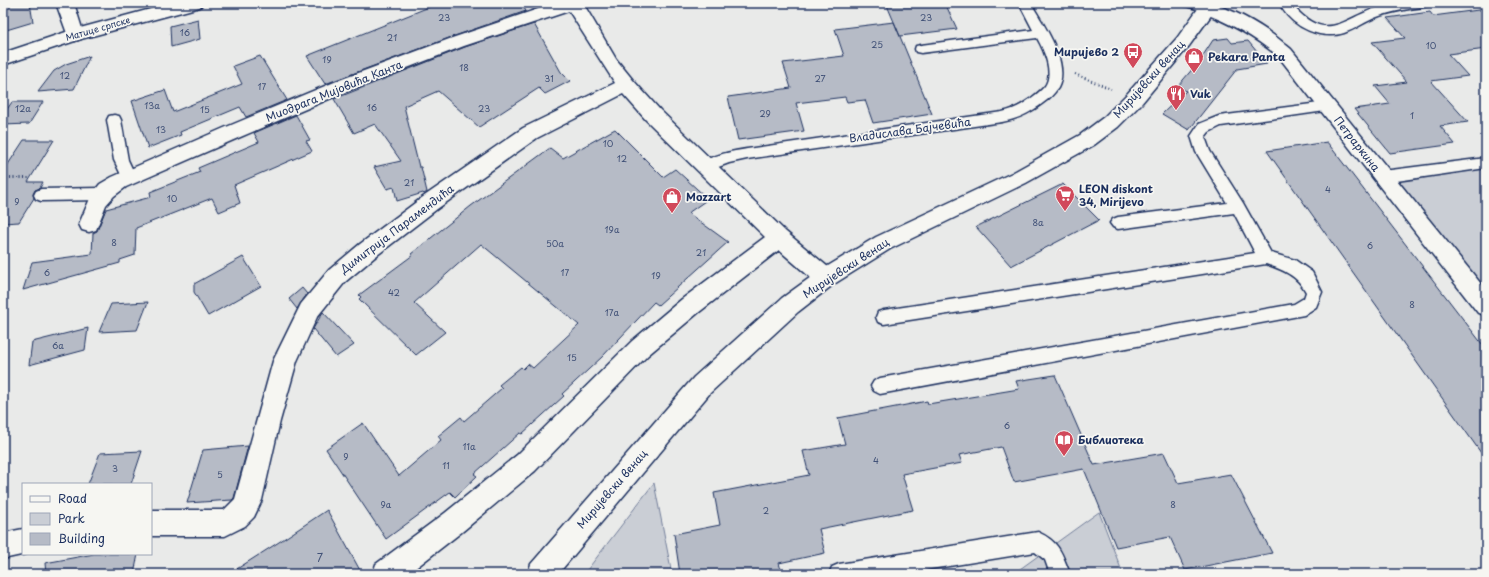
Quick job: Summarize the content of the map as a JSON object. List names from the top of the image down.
{
  "streets": {
    "street": [
      "Матице српске",
      "Миријевски венац",
      "Миодрага Мијовића Канта",
      "Петраркина",
      "Димитрија Парамендића"
    ],
    "lane": ["Владислава Бајчевића"]
  },
  "crossings": [
    ["Миријевски венац", "Петраркина"]
  ],
  "places": {
    "bus stop": ["Миријево 2"],
    "shop": ["Pekara Panta", "Mozzart"],
    "restaurant": ["Vuk"],
    "supermarket": ["LEON diskont 34, Mirijevo"],
    "library": ["Библиотека"]
  },
  "house_numbers": [
    "23",
    "23",
    "16",
    "21",
    "25",
    "10",
    "19",
    "18",
    "12",
    "31",
    "27",
    "17",
    "13a",
    "16",
    "12a",
    "23",
    "15",
    "29",
    "1",
    "13",
    "10",
    "12",
    "21",
    "4",
    "10",
    "9",
    "8a",
    "19a",
    "8",
    "50a",
    "6",
    "21",
    "6",
    "17",
    "19",
    "42",
    "8",
    "17a",
    "6a",
    "15",
    "6",
    "11a",
    "9",
    "4",
    "11",
    "3",
    "5",
    "9a",
    "8",
    "2",
    "7"
  ],
  "legend": ["Road", "Park", "Building"]
}
